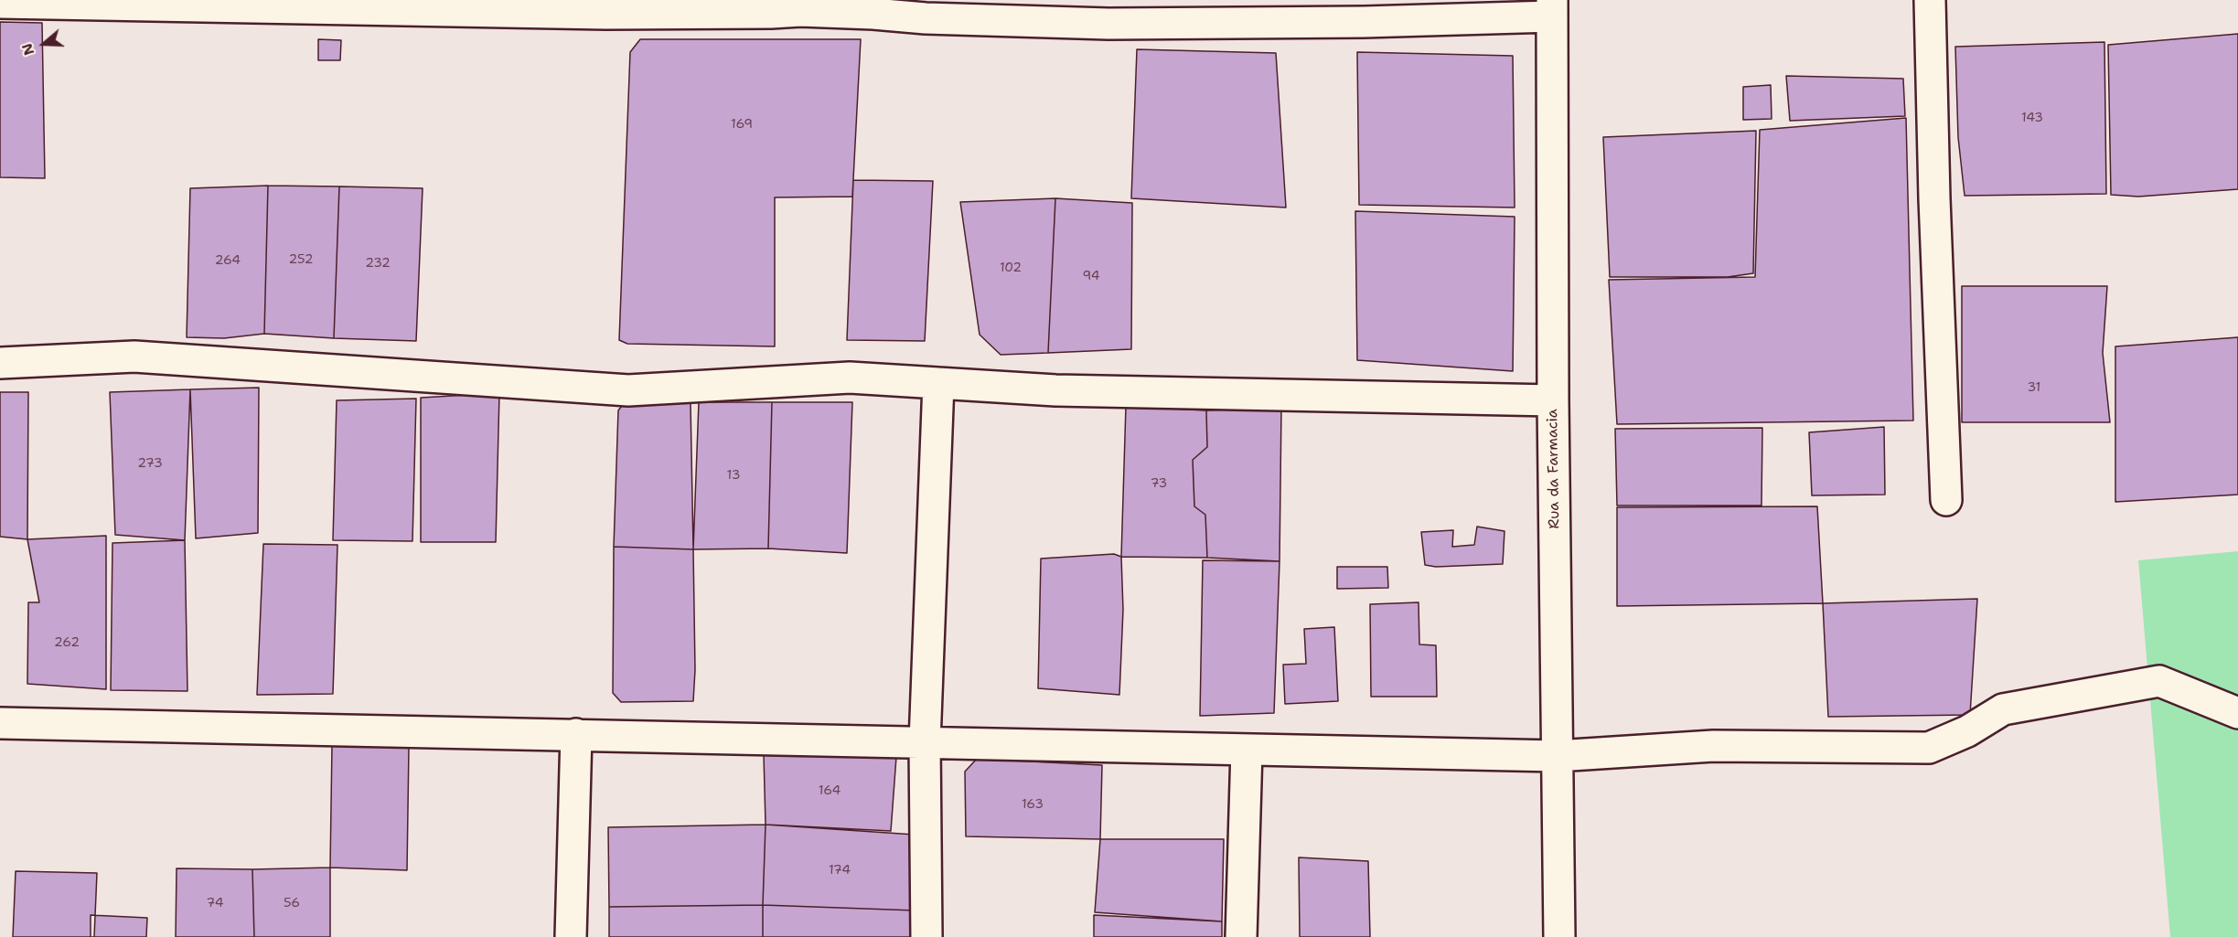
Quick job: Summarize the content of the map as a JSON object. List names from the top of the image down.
{
  "streets": {
    "street": ["Rua da Farmacia"]
  },
  "house_numbers": [
    "143",
    "169",
    "252",
    "264",
    "232",
    "102",
    "94",
    "31",
    "273",
    "13",
    "73",
    "262",
    "164",
    "163",
    "174",
    "74",
    "56"
  ],
  "north": "left"
}
